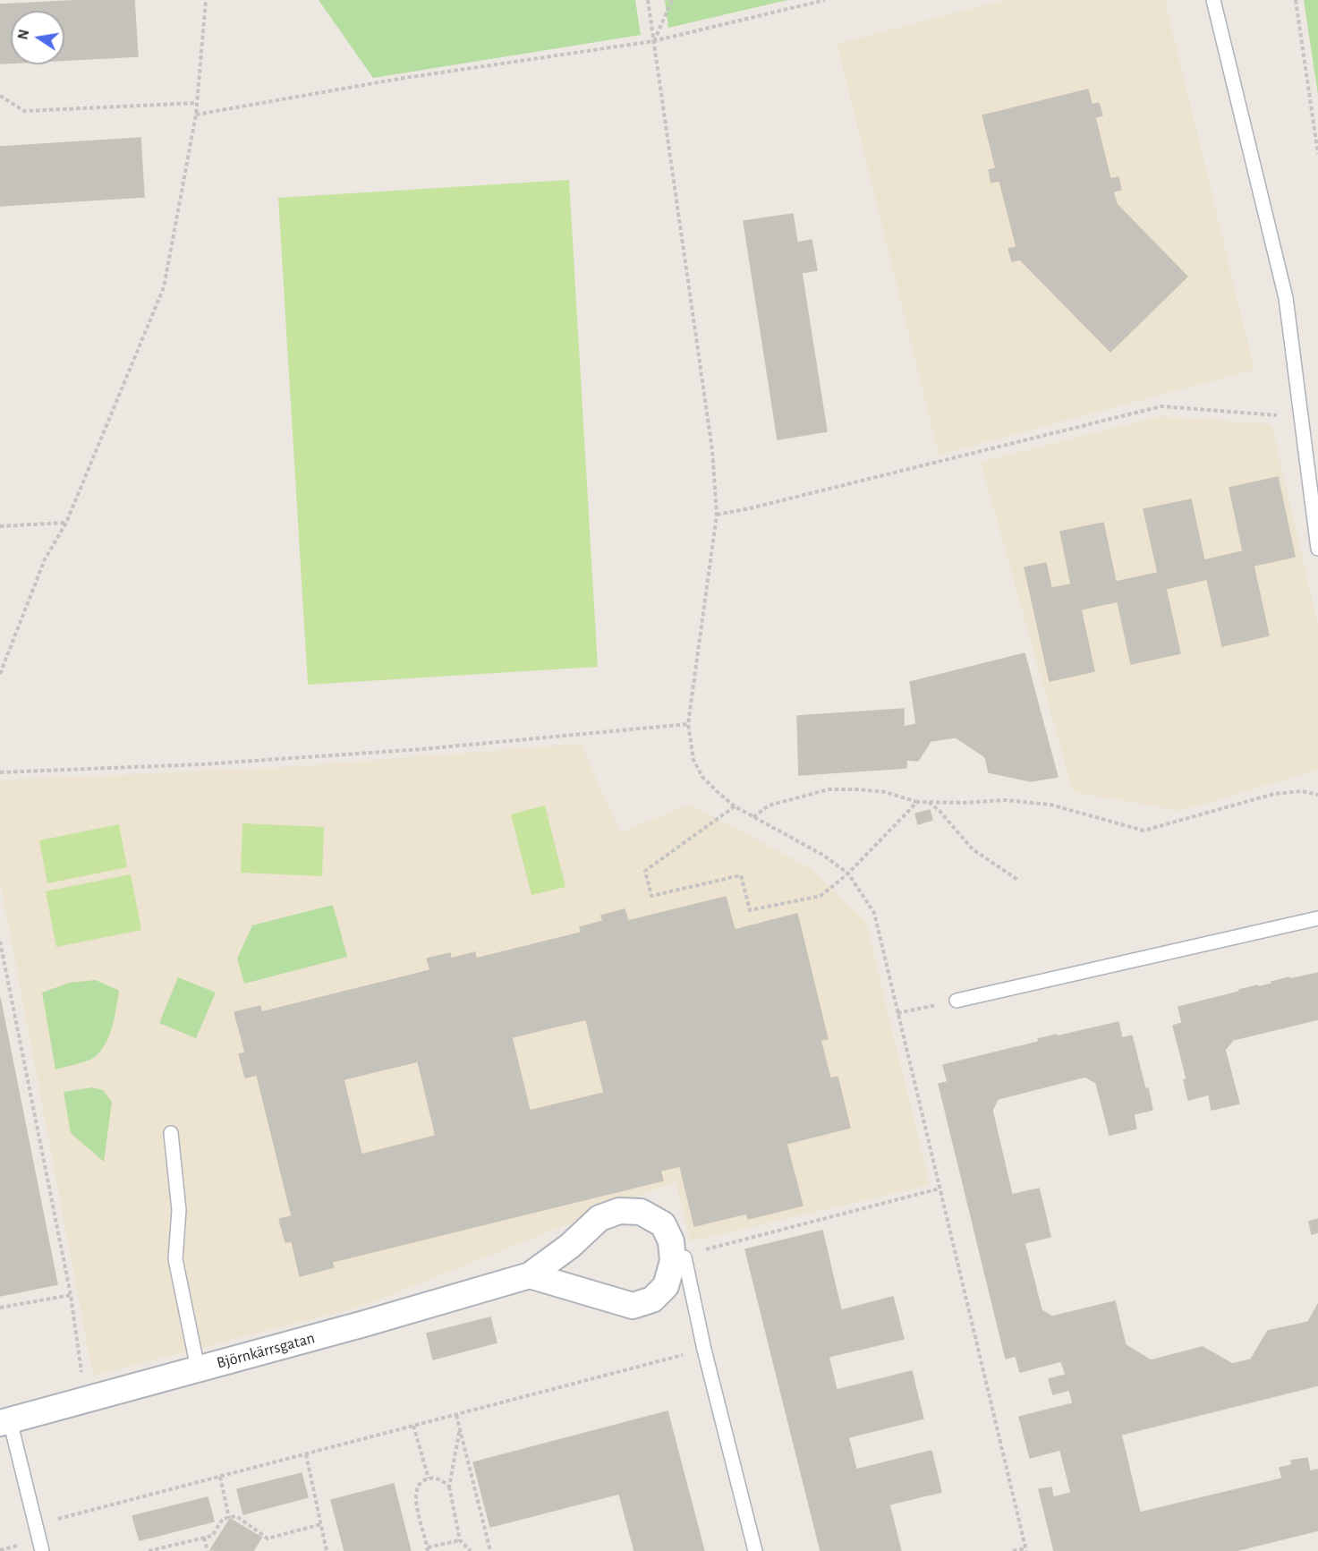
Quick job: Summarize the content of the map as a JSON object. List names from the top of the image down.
{
  "streets": {
    "street": ["Björnkärrsgatan"]
  },
  "north": "left"
}
